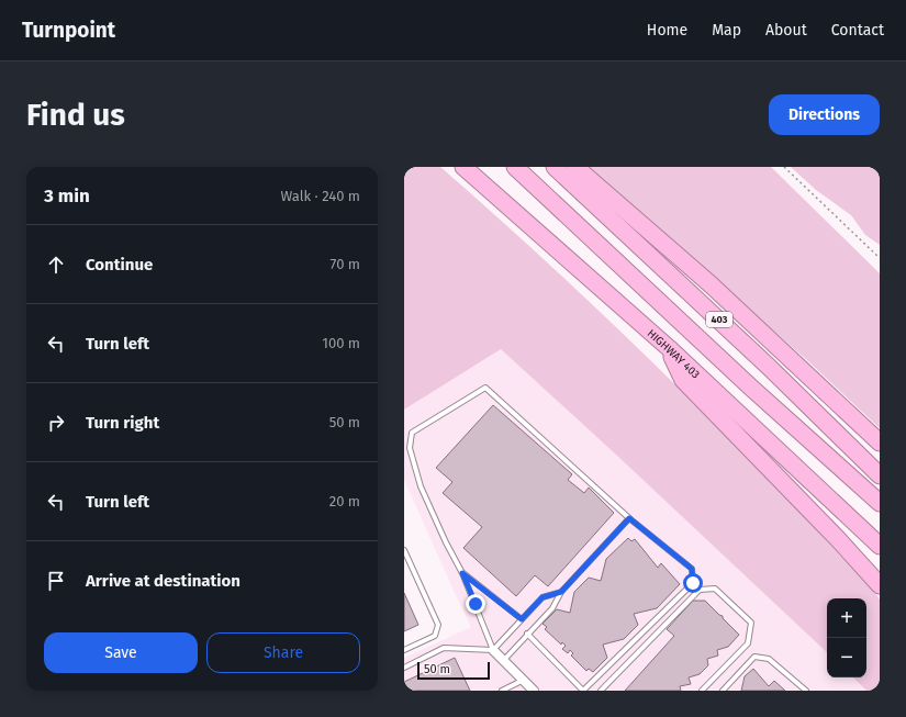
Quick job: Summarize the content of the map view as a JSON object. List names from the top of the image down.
{
  "streets": {
    "highway": ["403", "HIGHWAY 403"]
  },
  "scale_bar": "50 m",
  "page": {
    "header": "Turnpoint",
    "nav": [
      "Home",
      "Map",
      "About",
      "Contact"
    ],
    "buttons": [
      "Directions",
      ["Save", "Share"]
    ],
    "title": "Find us",
    "heading": ["3 min", "Walk · 240 m"],
    "list": [
      ["Continue", "70 m"],
      ["Turn left", "100 m"],
      ["Turn right", "50 m"],
      ["Turn left", "20 m"],
      "Arrive at destination"
    ],
    "map_buttons": ["+", "−"],
    "scale": "50 m"
  }
}
